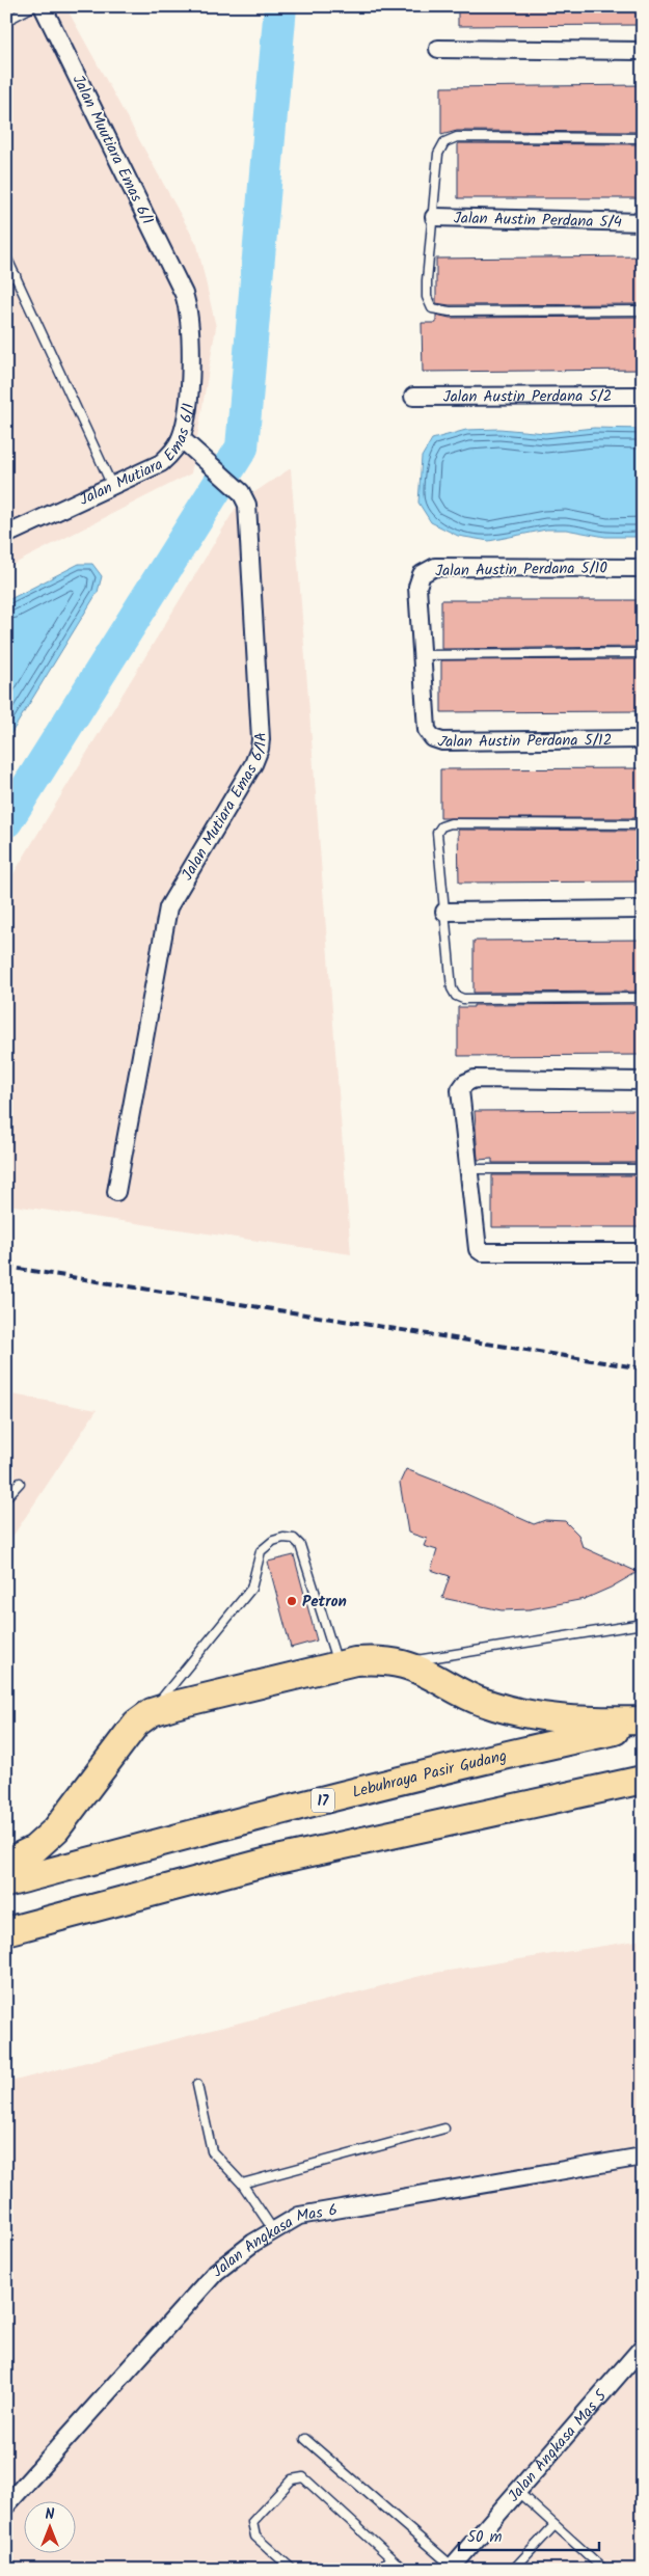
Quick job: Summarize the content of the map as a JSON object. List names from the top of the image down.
{
  "streets": {
    "highway": ["Lebuhraya Pasir Gudang", "17"],
    "street": [
      "Jalan Muutiara Emas 6/1",
      "Jalan Austin Perdana 5/4",
      "Jalan Austin Perdana 5/2",
      "Jalan Mutiara Emas 6/1",
      "Jalan Austin Perdana 5/10",
      "Jalan Austin Perdana 5/12",
      "Jalan Mutiara Emas 6/1A",
      "Jalan Angkasa Mas 6",
      "Jalan Angkasa Mas 5"
    ]
  },
  "crossings": [
    ["Jalan Muutiara Emas 6/1", "Jalan Mutiara Emas 6/1"],
    ["Jalan Mutiara Emas 6/1", "Jalan Mutiara Emas 6/1A"],
    ["Jalan Austin Perdana 5/10", "Jalan Austin Perdana 5/12"]
  ],
  "places": ["Petron"],
  "scale_bar": "50 m",
  "north": "top"
}
